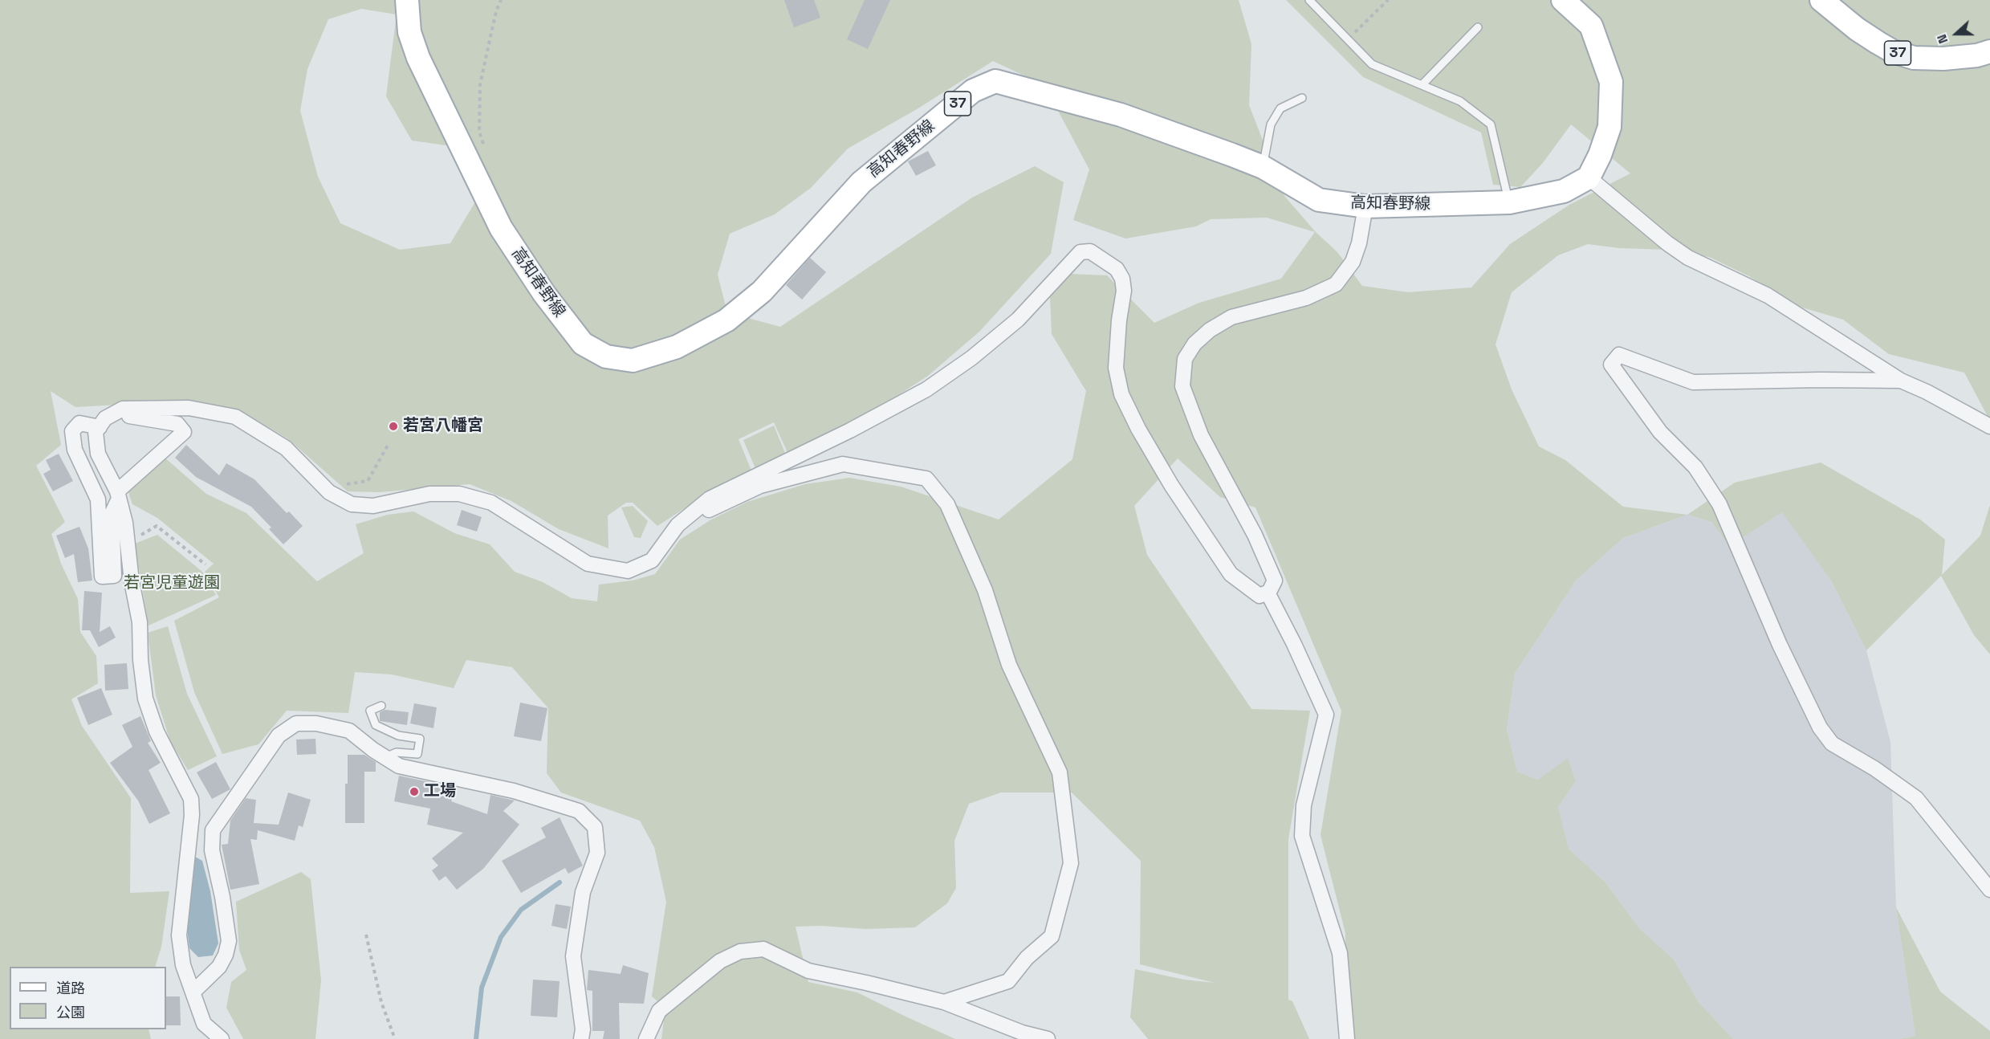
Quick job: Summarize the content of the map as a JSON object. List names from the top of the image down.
{
  "streets": {
    "main road": ["37", "高知春野線"]
  },
  "parks": ["若宮児童遊園"],
  "places": ["若宮八幡宮", "工場"],
  "legend": ["道路", "公園"],
  "north": "left"
}
